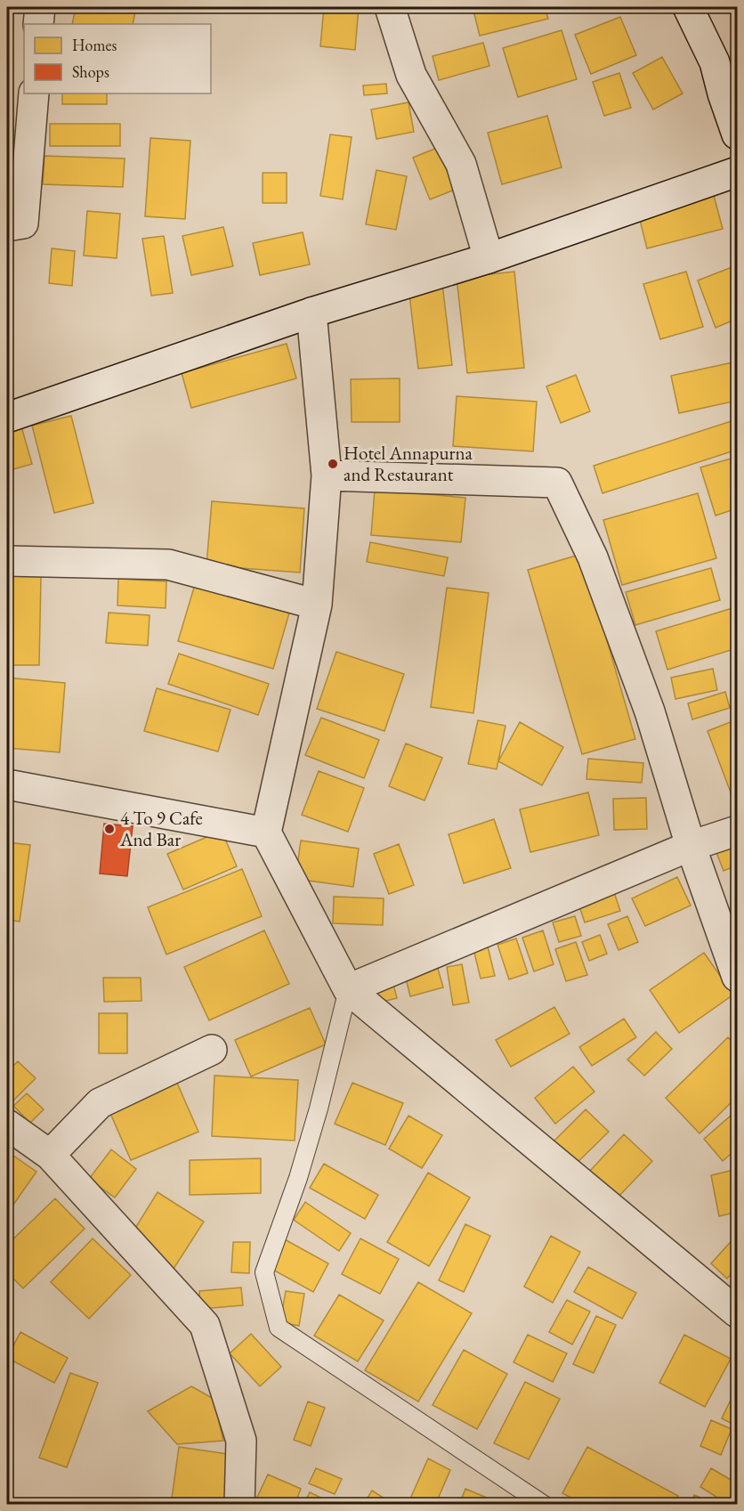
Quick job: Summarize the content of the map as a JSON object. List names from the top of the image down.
{
  "places": ["Hotel Annapurna and Restaurant", "4 To 9 Cafe And Bar"],
  "legend": ["Homes", "Shops"]
}
